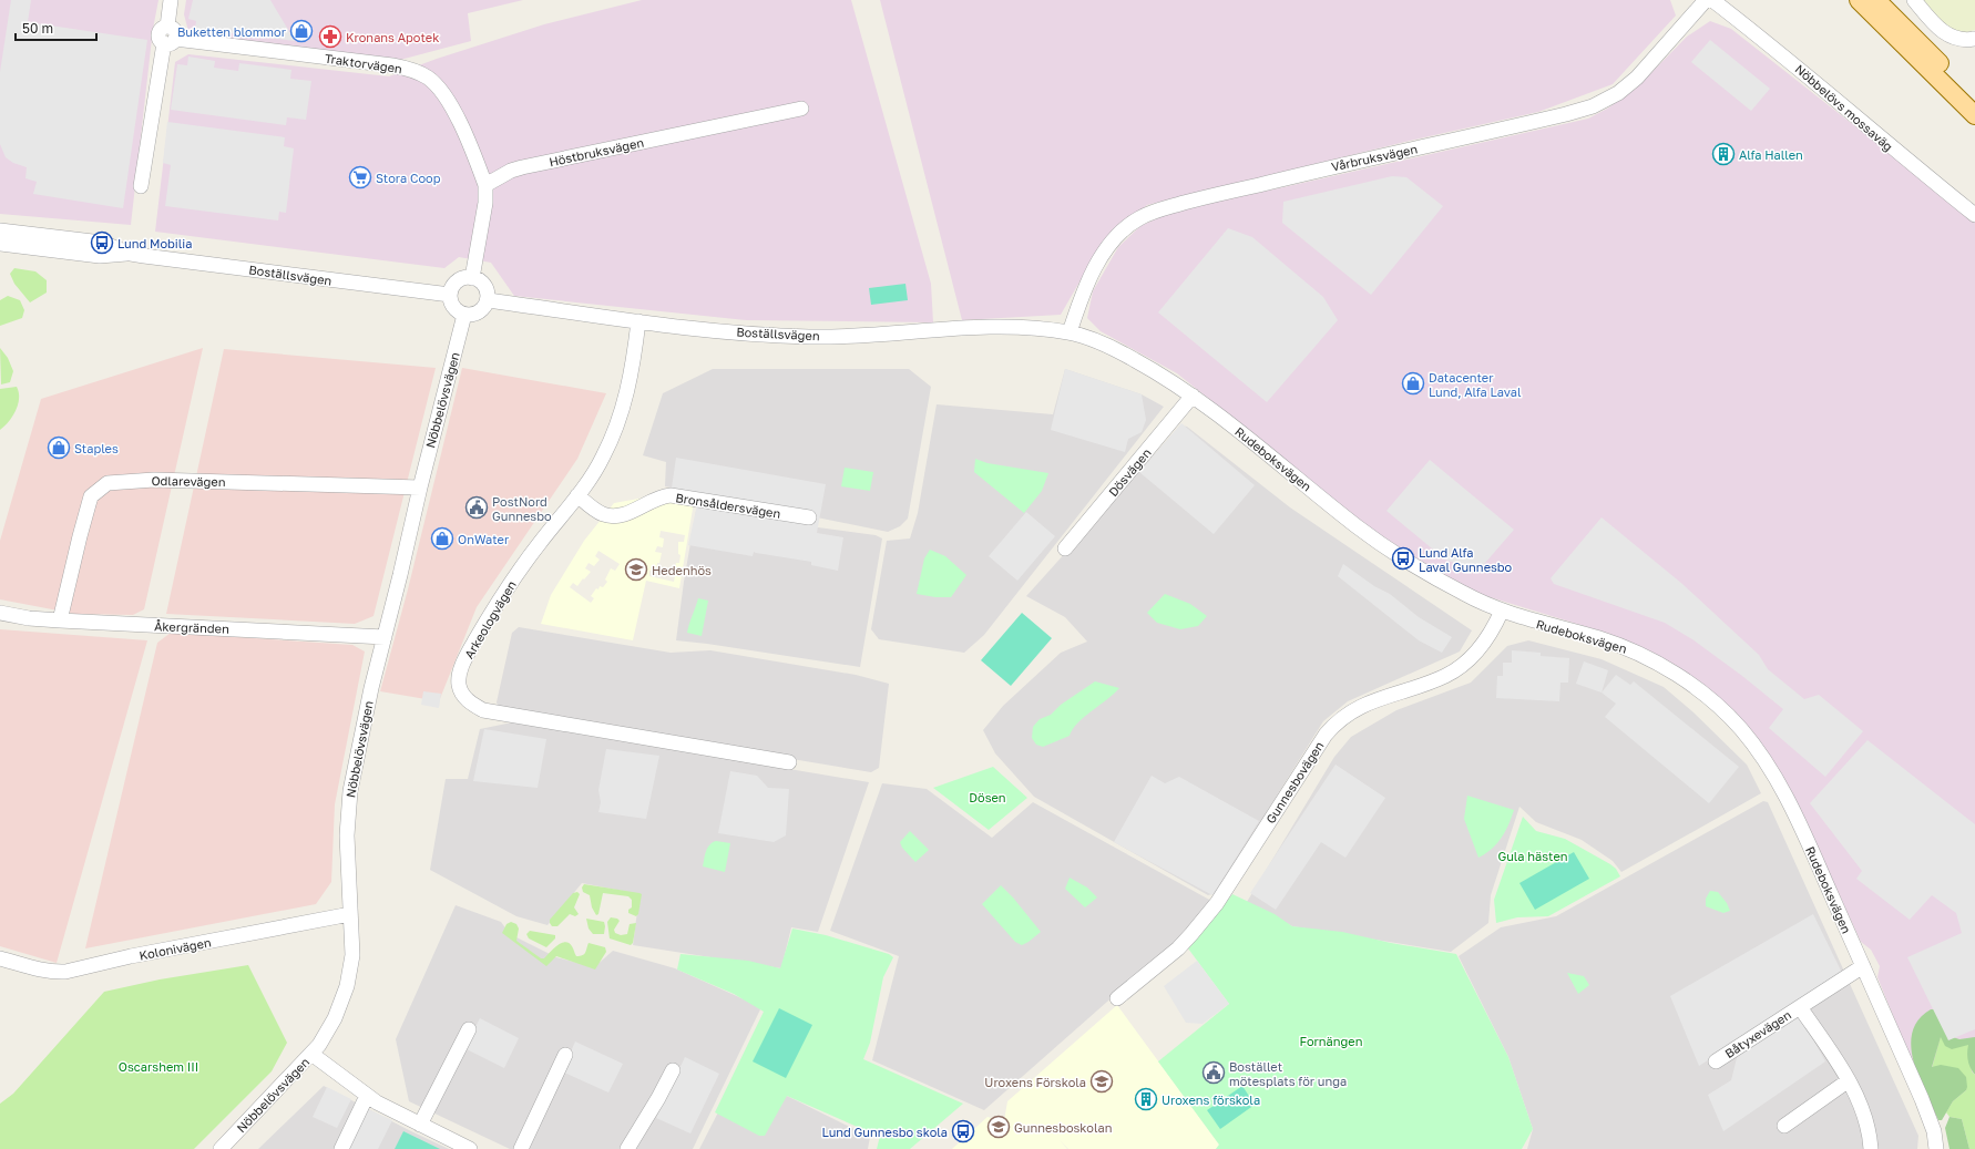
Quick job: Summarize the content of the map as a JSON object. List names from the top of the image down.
{
  "streets": {
    "street": [
      "Traktorvägen",
      "Nöbbelövs mossaväg",
      "Höstbruksvägen",
      "Vårbruksvägen",
      "Boställsvägen",
      "Nöbbelövsvägen",
      "Rudeboksvägen",
      "Dösvägen",
      "Odlarevägen",
      "Bronsåldersvägen",
      "Arkeologvägen",
      "Åkergränden",
      "Gunnesbovägen",
      "Kolonivägen",
      "Båtyxevägen"
    ]
  },
  "crossings": [
    ["Traktorvägen", "Höstbruksvägen"],
    ["Vårbruksvägen", "Boställsvägen"],
    ["Vårbruksvägen", "Rudeboksvägen"],
    ["Boställsvägen", "Nöbbelövsvägen"],
    ["Boställsvägen", "Rudeboksvägen"],
    ["Boställsvägen", "Arkeologvägen"],
    ["Nöbbelövsvägen", "Odlarevägen"],
    ["Nöbbelövsvägen", "Åkergränden"],
    ["Nöbbelövsvägen", "Kolonivägen"],
    ["Rudeboksvägen", "Dösvägen"],
    ["Rudeboksvägen", "Gunnesbovägen"],
    ["Rudeboksvägen", "Båtyxevägen"],
    ["Odlarevägen", "Åkergränden"],
    ["Bronsåldersvägen", "Arkeologvägen"]
  ],
  "parks": [
    "Dösen",
    "Gula hästen",
    "Fornängen",
    "Oscarshem III"
  ],
  "places": {
    "shop": [
      "Buketten blommor",
      "Datacenter Lund, Alfa Laval",
      "Staples",
      "OnWater"
    ],
    "pharmacy": ["Kronans Apotek"],
    "building": ["Alfa Hallen", "Uroxens förskola"],
    "supermarket": ["Stora Coop"],
    "bus stop": ["Lund Mobilia", "Lund Alfa Laval Gunnesbo", "Lund Gunnesbo skola"],
    "public building": ["PostNord Gunnesbo", "Bostället mötesplats för unga"],
    "school or university": ["Hedenhös", "Uroxens Förskola", "Gunnesboskolan"]
  },
  "scale_bar": "50 m"
}
